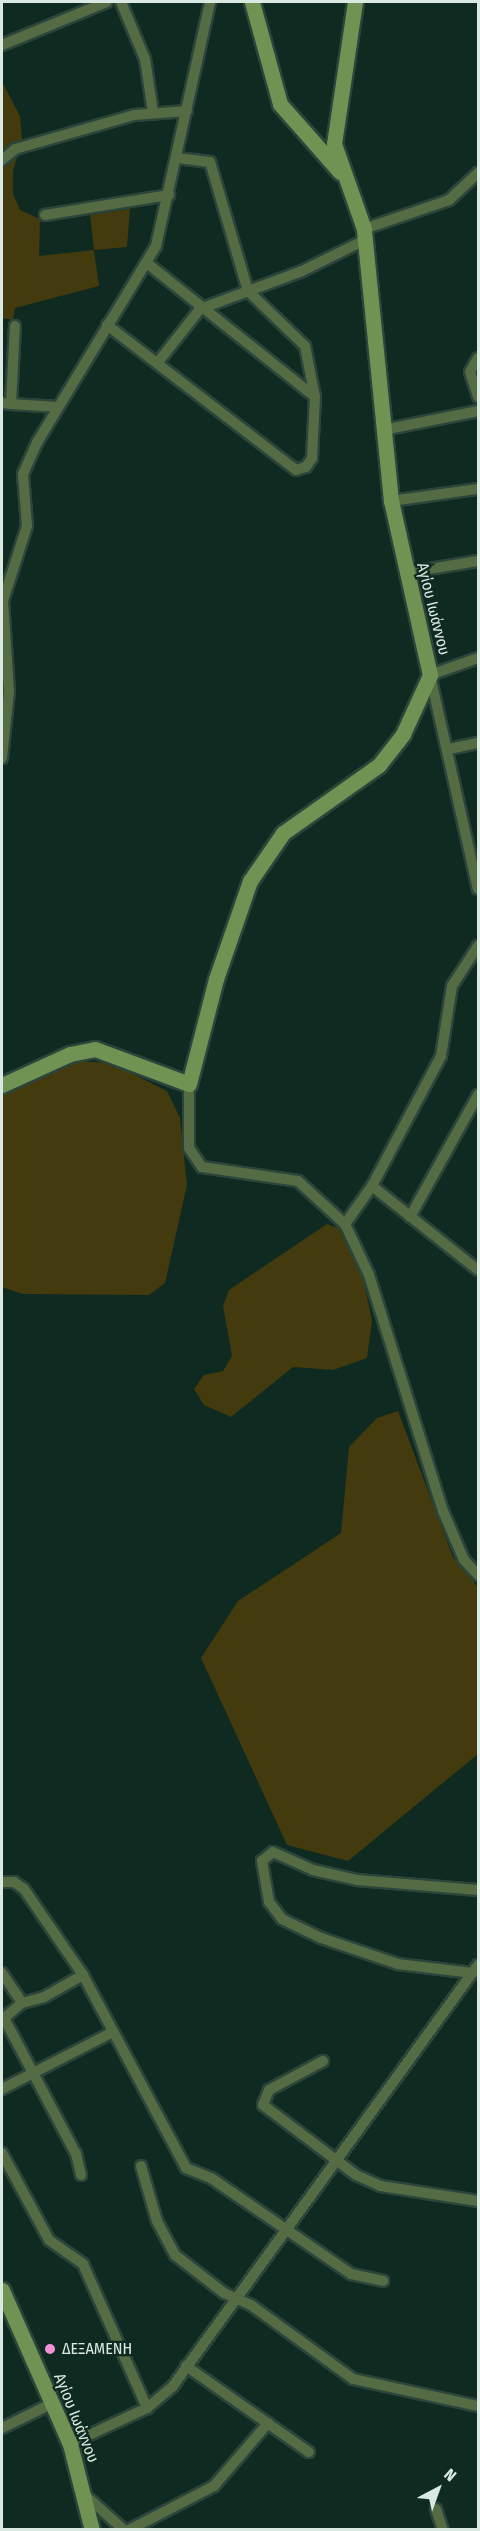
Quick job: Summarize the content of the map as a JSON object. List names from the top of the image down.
{
  "streets": {
    "street": ["Αγίου Ιωάννου"]
  },
  "places": ["ΔΕΞΑΜΕΝΗ"],
  "north": "top right"
}
